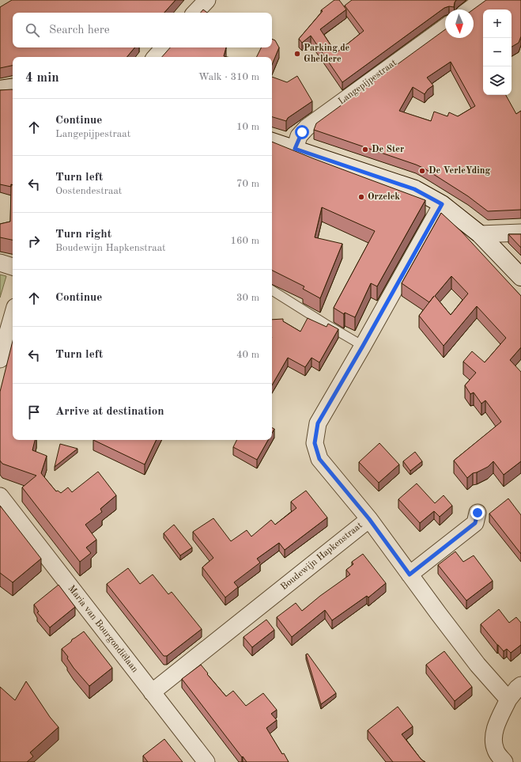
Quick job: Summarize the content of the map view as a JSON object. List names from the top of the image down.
{
  "streets": {
    "street": ["Langepijpestraat", "Boudewijn Hapkenstraat", "Maria van Bourgondiëlaan"]
  },
  "crossings": [
    ["Boudewijn Hapkenstraat", "Maria van Bourgondiëlaan"]
  ],
  "places": [
    "Parking de Gheldere",
    "De Ster",
    "De VerleYding",
    "Orzełek"
  ],
  "north": "bottom",
  "page": {
    "map_buttons": ["+", "−"],
    "search": "Search here",
    "heading": ["4 min", "Walk · 310 m"],
    "list": [
      ["Continue", "Langepijpestraat", "10 m"],
      ["Turn left", "Oostendestraat", "70 m"],
      ["Turn right", "Boudewijn Hapkenstraat", "160 m"],
      ["Continue", "30 m"],
      ["Turn left", "40 m"],
      "Arrive at destination"
    ]
  }
}
